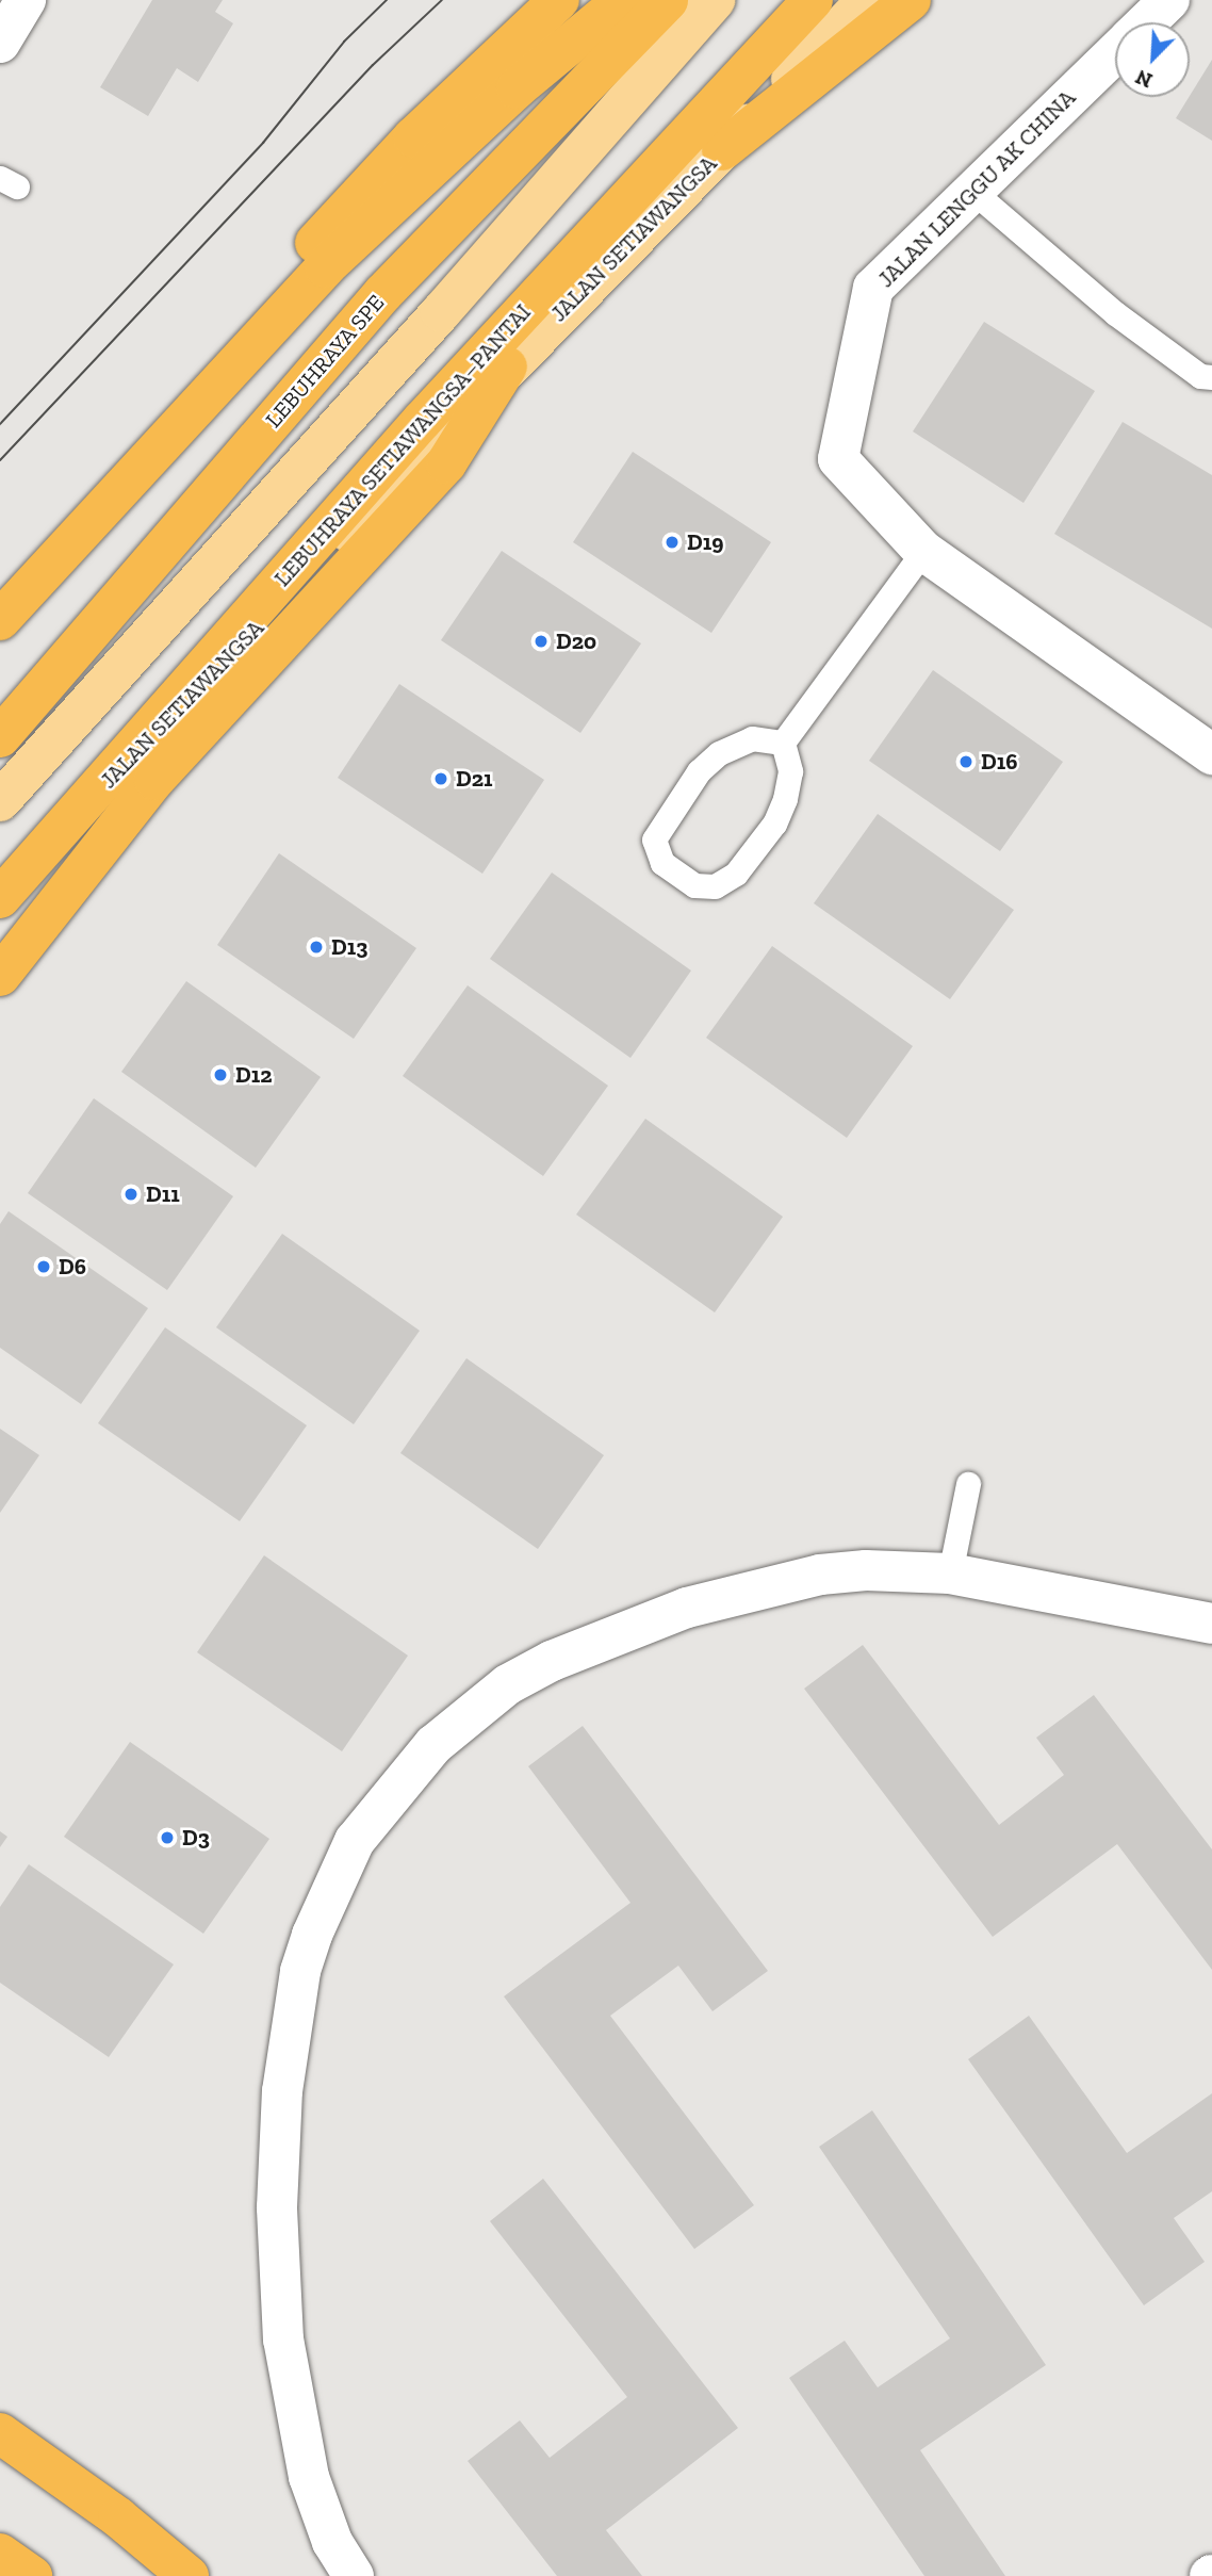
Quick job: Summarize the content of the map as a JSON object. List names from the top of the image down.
{
  "streets": {
    "highway": ["LEBUHRAYA SPE", "LEBUHRAYA SETIAWANGSA–PANTAI"],
    "main road": ["JALAN SETIAWANGSA"],
    "street": ["JALAN LENGGU AK CHINA"]
  },
  "crossings": [
    ["JALAN SETIAWANGSA", "LEBUHRAYA SETIAWANGSA–PANTAI"]
  ],
  "places": [
    "D19",
    "D20",
    "D16",
    "D21",
    "D13",
    "D12",
    "D11",
    "D6",
    "D3"
  ],
  "north": "bottom left"
}
